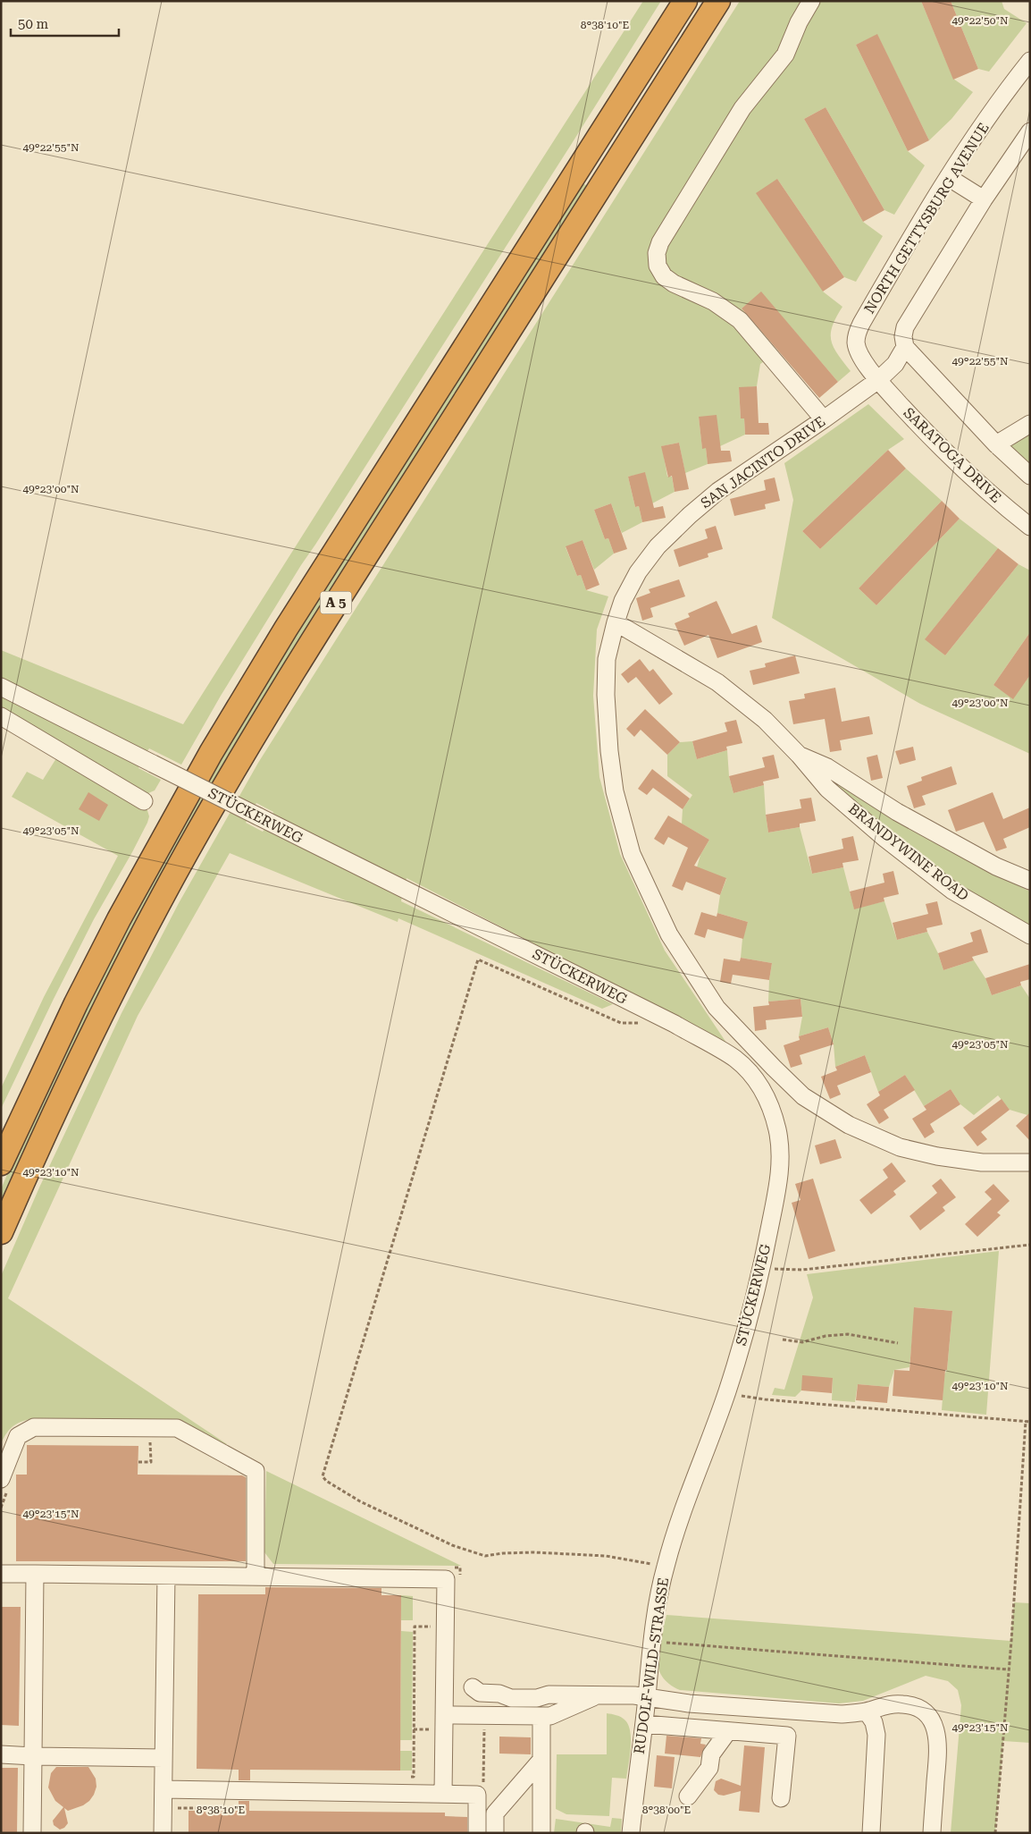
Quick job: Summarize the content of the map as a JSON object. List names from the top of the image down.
{
  "streets": {
    "highway": ["A 5"],
    "street": [
      "NORTH GETTYSBURG AVENUE",
      "SARATOGA DRIVE",
      "SAN JACINTO DRIVE",
      "STÜCKERWEG",
      "BRANDYWINE ROAD",
      "RUDOLF-WILD-STRASSE"
    ]
  },
  "crossings": [
    ["NORTH GETTYSBURG AVENUE", "SARATOGA DRIVE"],
    ["NORTH GETTYSBURG AVENUE", "SAN JACINTO DRIVE"],
    ["SARATOGA DRIVE", "SAN JACINTO DRIVE"],
    ["SAN JACINTO DRIVE", "BRANDYWINE ROAD"],
    ["STÜCKERWEG", "RUDOLF-WILD-STRASSE"]
  ],
  "scale_bar": "50 m",
  "coordinates": [
    "49°22'50\"N",
    "8°38'10\"E",
    "49°22'55\"N",
    "49°23'00\"N",
    "49°23'05\"N",
    "49°23'10\"N",
    "49°23'15\"N",
    "8°38'00\"E"
  ]
}
